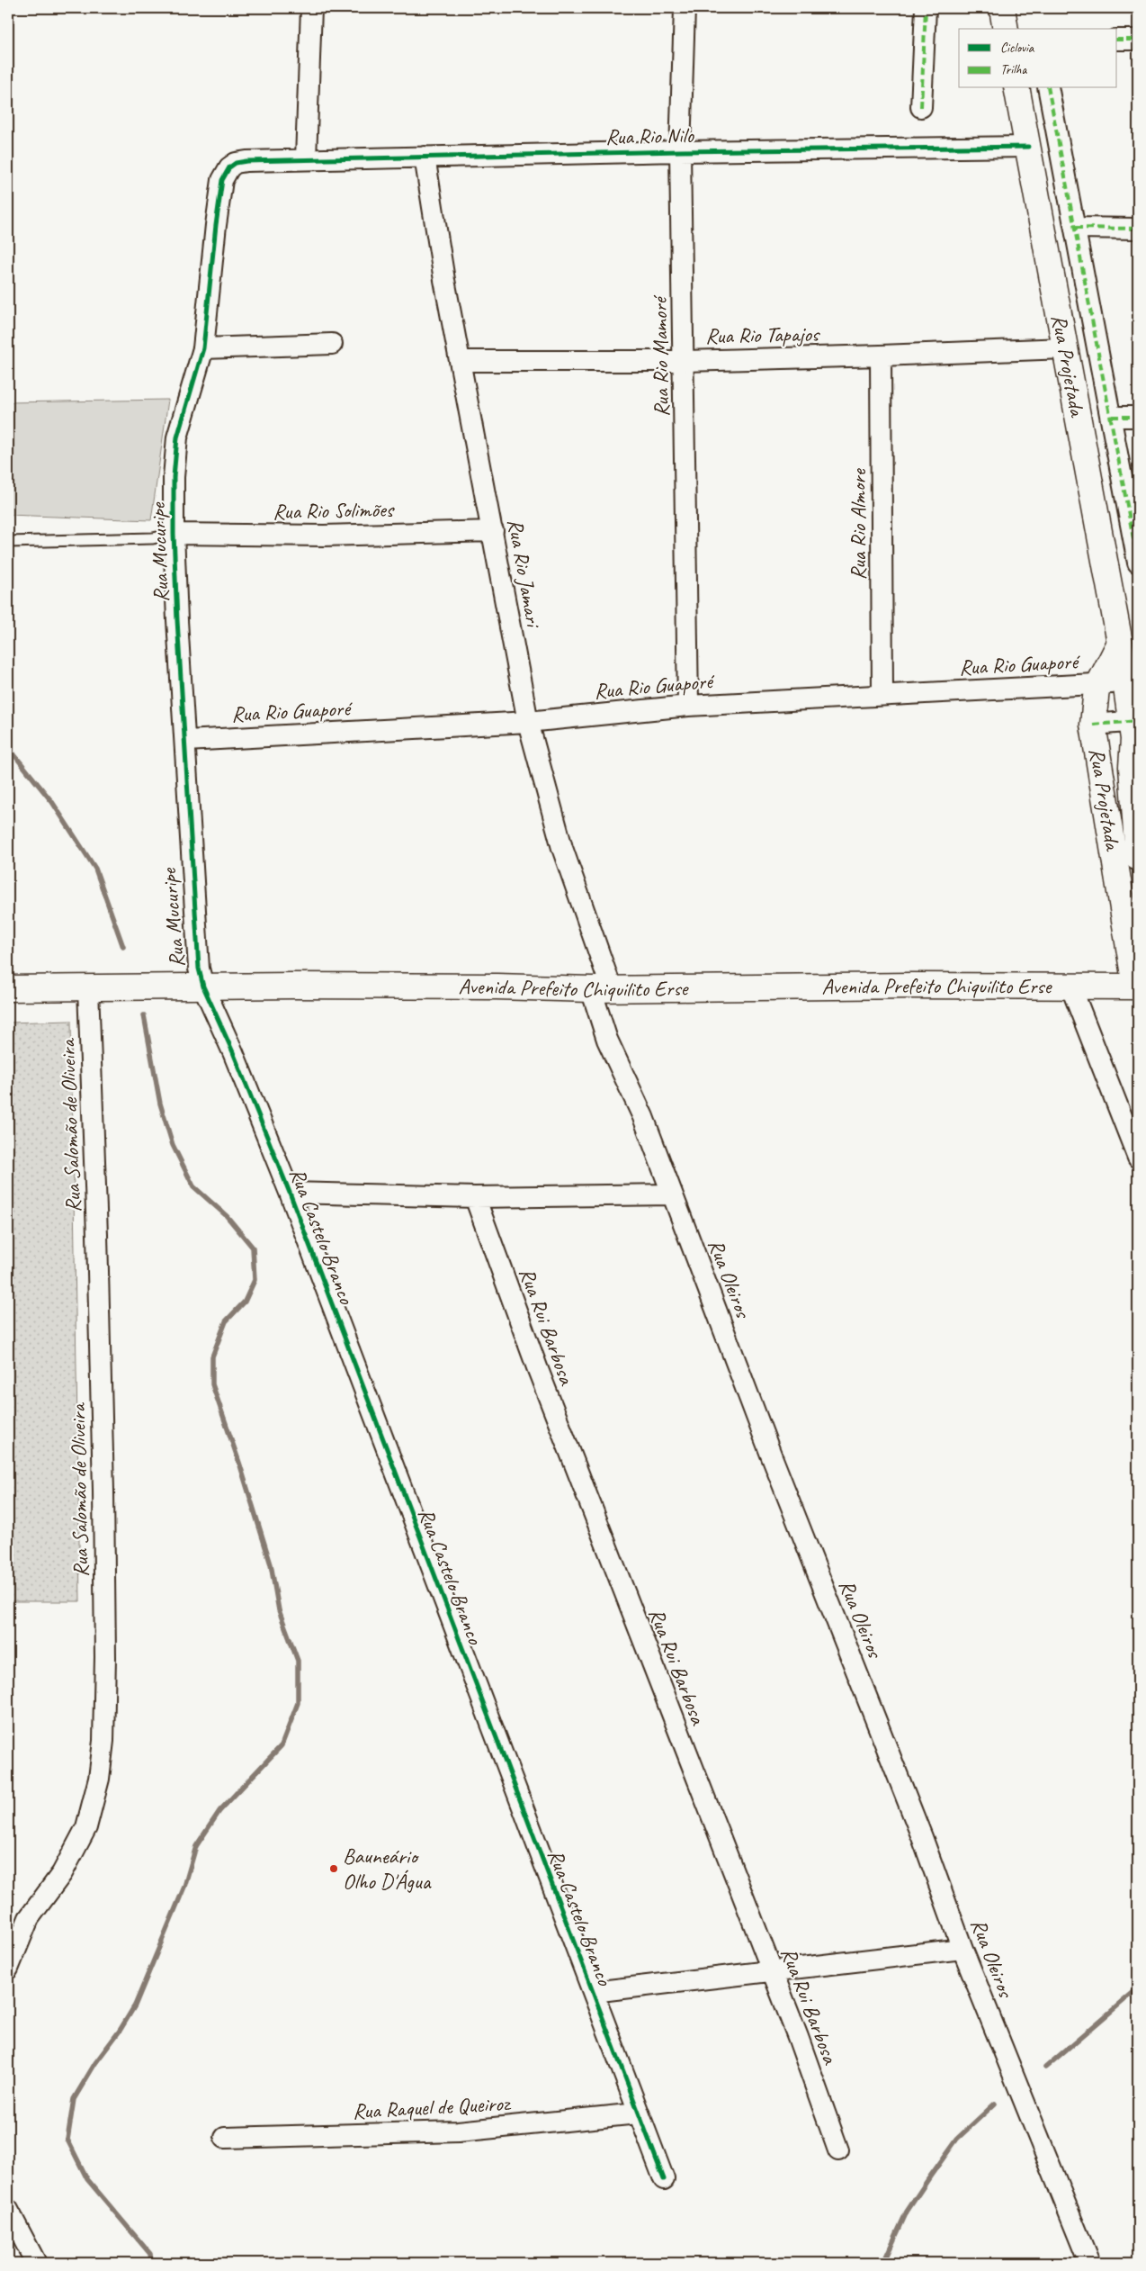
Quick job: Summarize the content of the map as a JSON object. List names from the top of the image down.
{
  "streets": {
    "street": [
      "Rua Rio Nilo",
      "Rua Rio Tapajos",
      "Rua Rio Mamoré",
      "Rua Projetada",
      "Rua Rio Solimões",
      "Rua Rio Almore",
      "Rua Mucuripe",
      "Rua Rio Jamari",
      "Rua Rio Guaporé",
      "Avenida Prefeito Chiquilito Erse",
      "Rua Salomão de Oliveira",
      "Rua Castelo Branco",
      "Rua Oleiros",
      "Rua Rui Barbosa",
      "Rua Raquel de Queiroz"
    ]
  },
  "crossings": [
    ["Rua Rio Nilo", "Rua Rio Mamoré"],
    ["Rua Rio Nilo", "Rua Projetada"],
    ["Rua Rio Nilo", "Rua Mucuripe"],
    ["Rua Rio Nilo", "Rua Rio Jamari"],
    ["Rua Rio Tapajos", "Rua Rio Mamoré"],
    ["Rua Rio Tapajos", "Rua Projetada"],
    ["Rua Rio Tapajos", "Rua Rio Almore"],
    ["Rua Rio Tapajos", "Rua Rio Jamari"],
    ["Rua Rio Mamoré", "Rua Rio Guaporé"],
    ["Rua Projetada", "Rua Rio Guaporé"],
    ["Rua Projetada", "Avenida Prefeito Chiquilito Erse"],
    ["Rua Rio Solimões", "Rua Mucuripe"],
    ["Rua Rio Solimões", "Rua Rio Jamari"],
    ["Rua Rio Almore", "Rua Rio Guaporé"],
    ["Rua Mucuripe", "Rua Rio Guaporé"],
    ["Rua Mucuripe", "Avenida Prefeito Chiquilito Erse"],
    ["Rua Mucuripe", "Rua Castelo Branco"],
    ["Rua Rio Jamari", "Rua Rio Guaporé"],
    ["Rua Rio Jamari", "Avenida Prefeito Chiquilito Erse"],
    ["Rua Rio Jamari", "Rua Oleiros"],
    ["Avenida Prefeito Chiquilito Erse", "Rua Salomão de Oliveira"],
    ["Avenida Prefeito Chiquilito Erse", "Rua Castelo Branco"],
    ["Avenida Prefeito Chiquilito Erse", "Rua Oleiros"],
    ["Rua Castelo Branco", "Rua Raquel de Queiroz"]
  ],
  "places": ["Bauneário Olho D'Água"],
  "legend": ["Ciclovia", "Trilha"]
}
